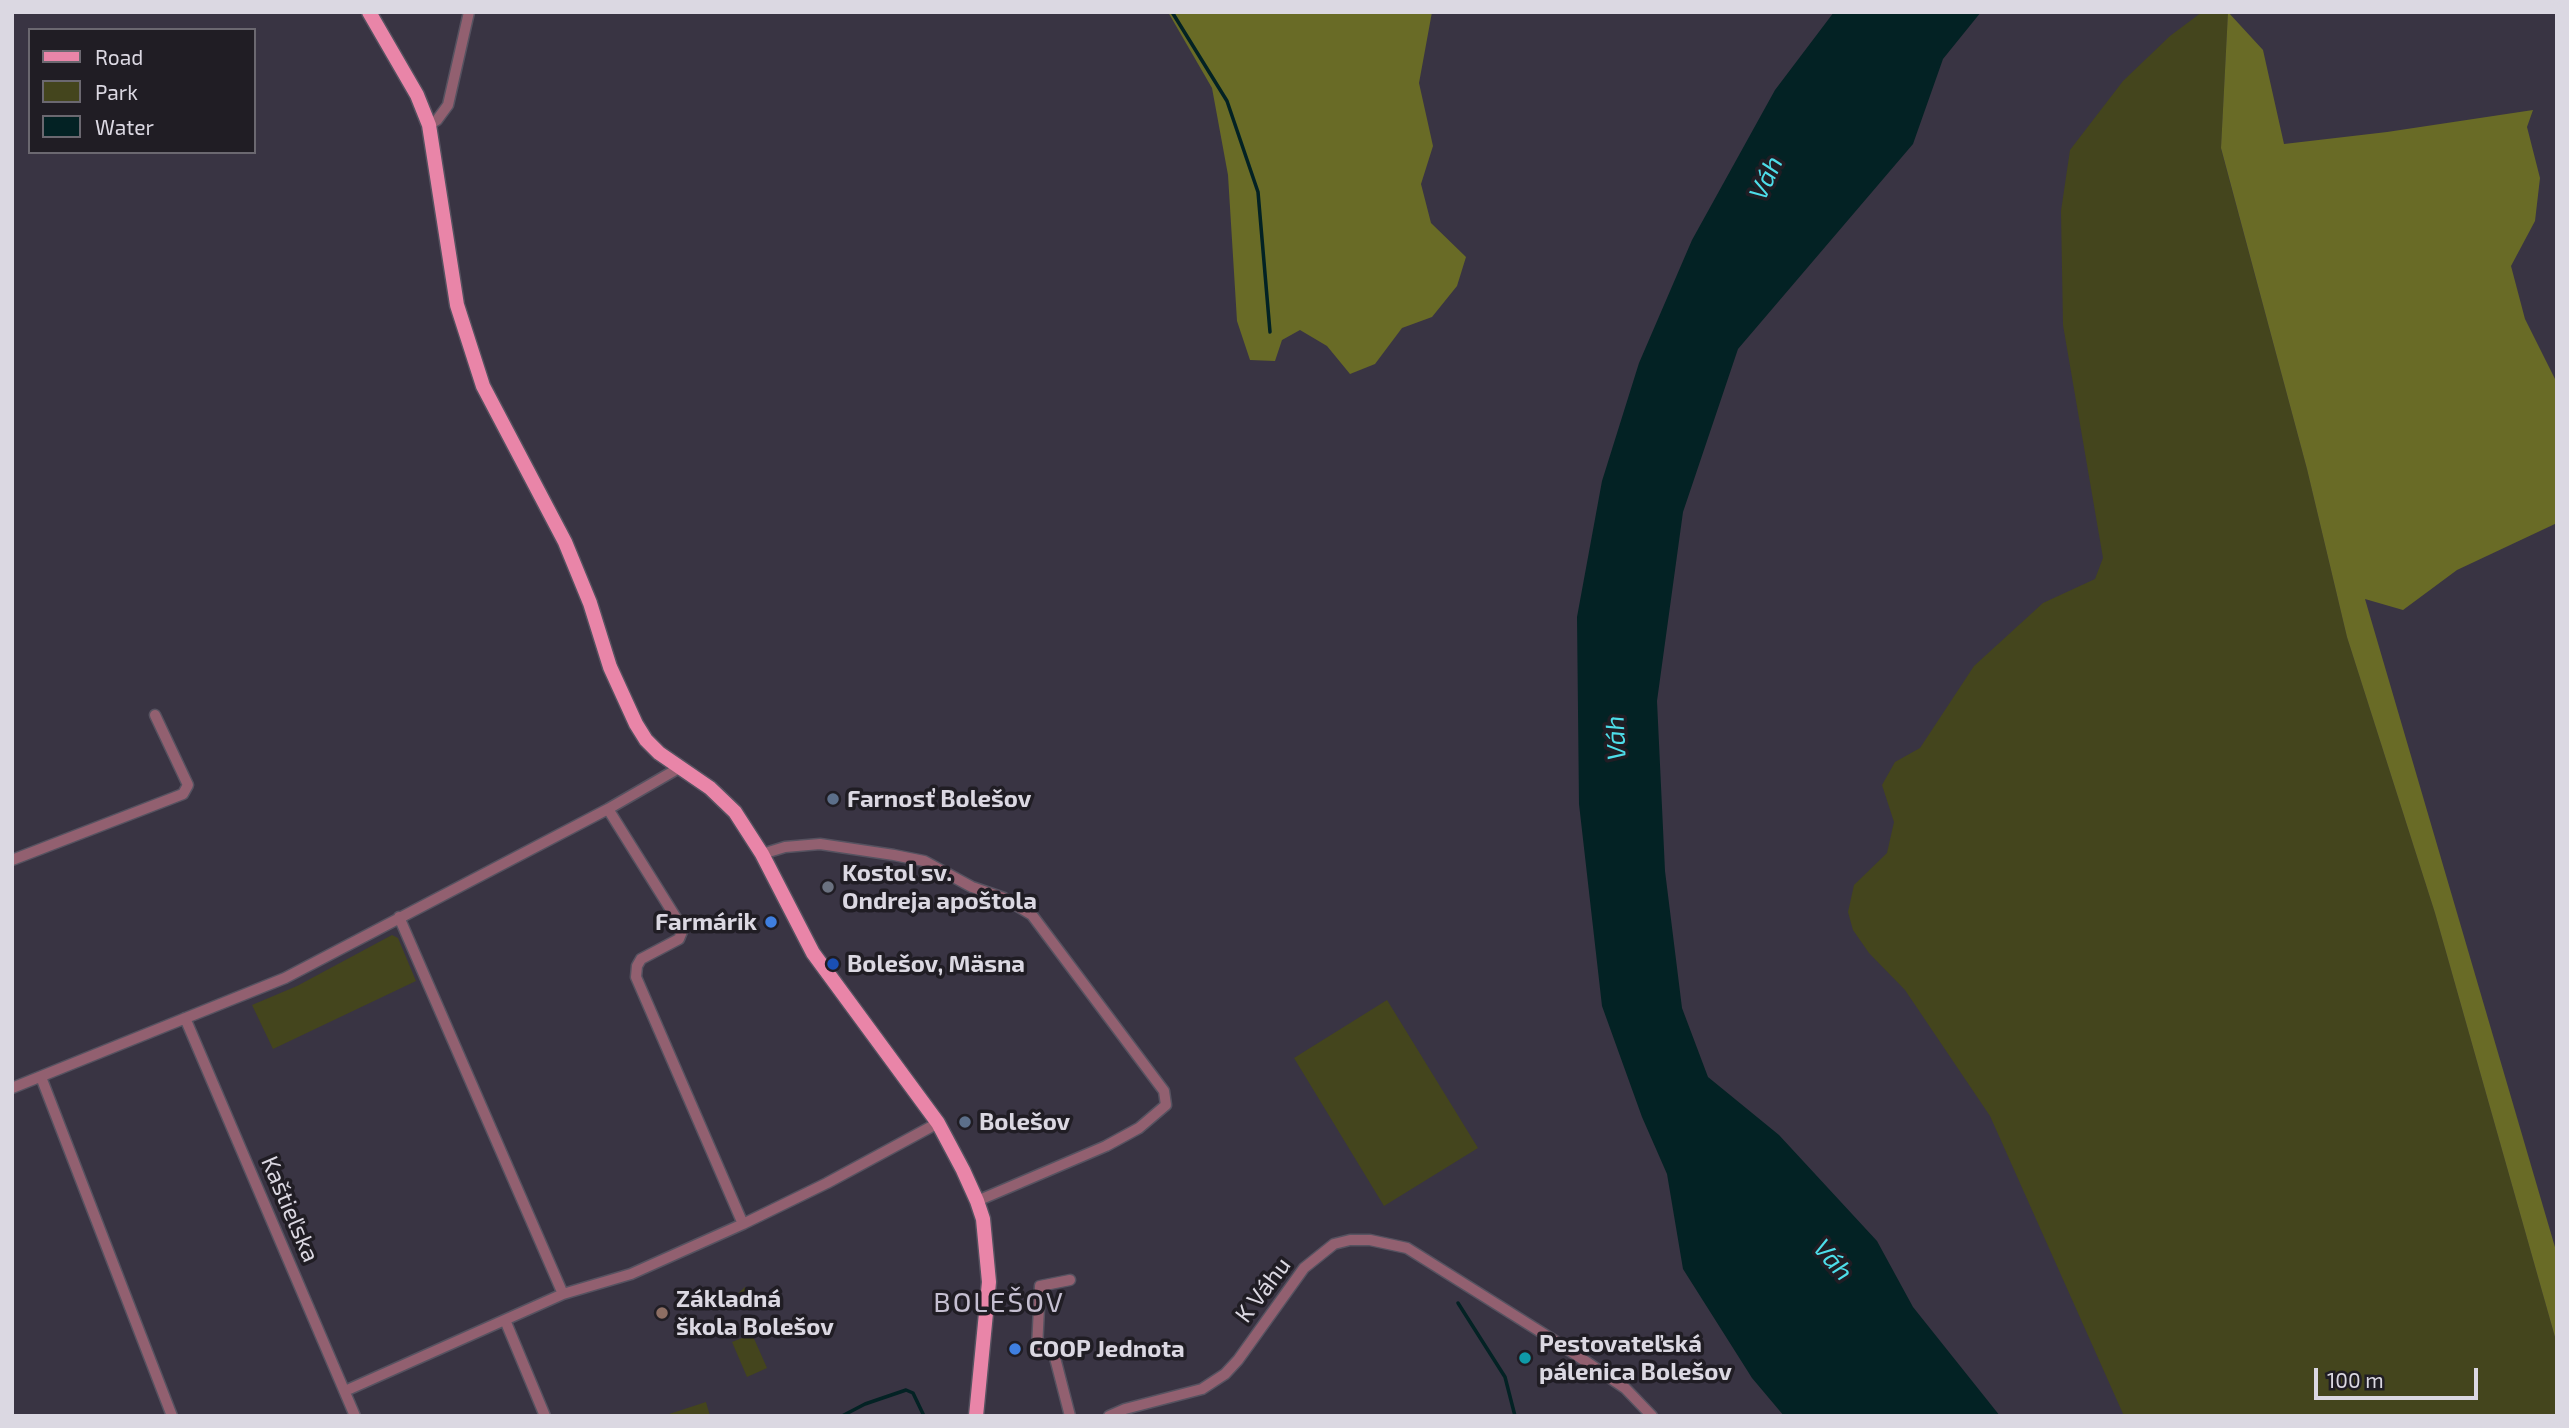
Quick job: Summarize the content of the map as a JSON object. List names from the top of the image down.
{
  "streets": {
    "street": ["Kaštieľska", "K Váhu"]
  },
  "districts": ["BOLEŠOV"],
  "water": ["Váh"],
  "places": [
    "Farnosť Bolešov",
    "Kostol sv. Ondreja apoštola",
    "Farmárik",
    "Bolešov, Mäsna",
    "Bolešov",
    "Základná škola Bolešov",
    "COOP Jednota",
    "Pestovateľská pálenica Bolešov"
  ],
  "legend": ["Road", "Park", "Water"],
  "scale_bar": "100 m"
}
